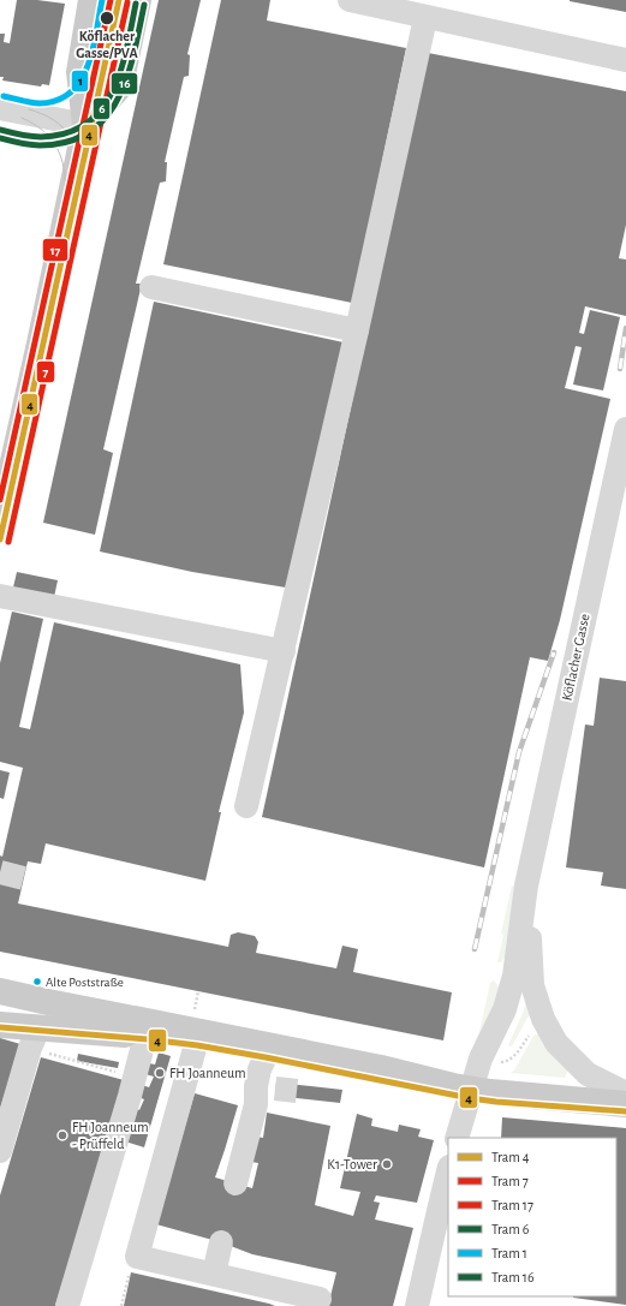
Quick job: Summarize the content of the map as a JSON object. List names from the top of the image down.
{
  "streets": {
    "street": ["Köflacher Gasse"]
  },
  "places": [
    "Köflacher Gasse/PVA",
    "Alte Poststraße",
    "FH Joanneum",
    "FH Joanneum - Prüffeld",
    "K1-Tower"
  ],
  "lines": [
    "tram line 4",
    "tram line 17",
    "tram line 1",
    "tram line 7",
    "tram line 6",
    "tram line 16"
  ],
  "legend": [
    "Tram 4",
    "Tram 7",
    "Tram 17",
    "Tram 6",
    "Tram 1",
    "Tram 16"
  ]
}
